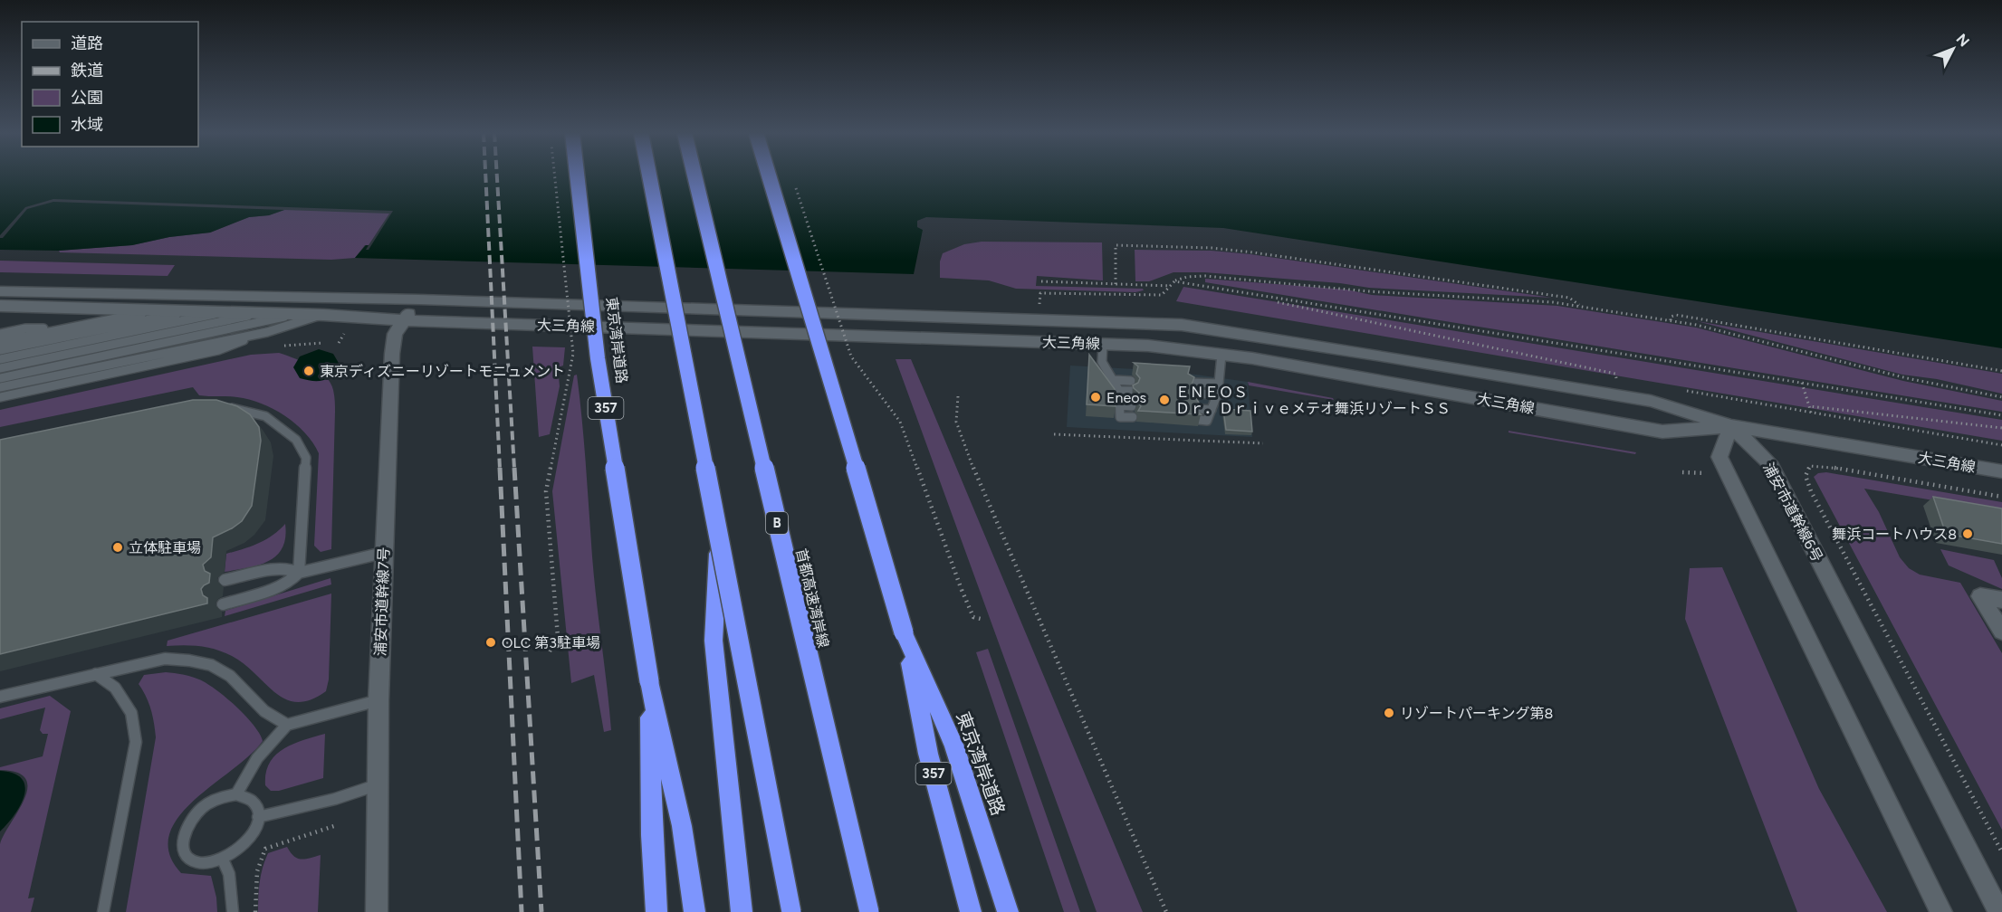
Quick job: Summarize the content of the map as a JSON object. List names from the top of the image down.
{
  "streets": {
    "highway": [
      "東京湾岸道路",
      "357",
      "B",
      "首都高速湾岸線"
    ],
    "street": ["大三角線", "浦安市道幹線6号", "浦安市道幹線7号"]
  },
  "crossings": [
    ["大三角線", "浦安市道幹線6号"],
    ["大三角線", "浦安市道幹線7号"]
  ],
  "places": [
    "東京ディズニーリゾートモニュメント",
    "Eneos",
    "ＥＮＥＯＳ Ｄｒ．Ｄｒｉｖｅメテオ舞浜リゾートＳＳ",
    "舞浜コートハウス8",
    "立体駐車場",
    "OLC 第3駐車場",
    "リゾートパーキング第8"
  ],
  "legend": [
    "道路",
    "鉄道",
    "公園",
    "水域"
  ],
  "north": "top right"
}
